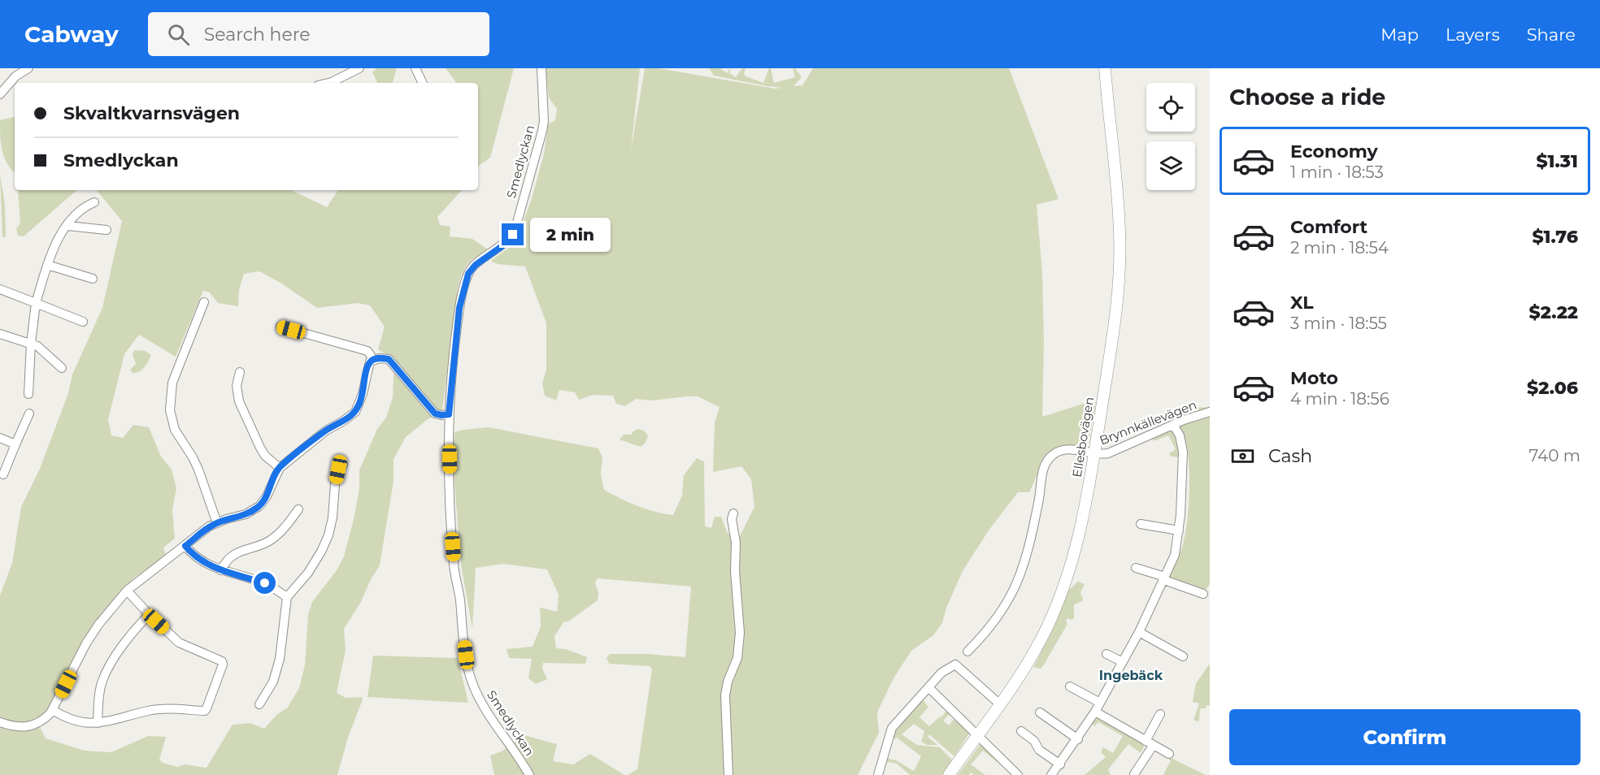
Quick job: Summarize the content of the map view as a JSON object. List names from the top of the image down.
{
  "streets": {
    "main road": ["Ellesbovägen"],
    "street": ["Smedlyckan", "Brynnkällevägen"]
  },
  "crossings": [
    ["Brynnkällevägen", "Ellesbovägen"]
  ],
  "districts": ["Ingebäck"],
  "page": {
    "header": "Cabway",
    "search": "Search here",
    "nav": ["Map", "Layers", "Share"],
    "heading": "Choose a ride",
    "banner": ["Skvaltkvarnsvägen", "Smedlyckan"],
    "list": [
      {
        "name": "Economy",
        "note": "1 min · 18:53",
        "value": "$1.31"
      },
      {
        "name": "Comfort",
        "note": "2 min · 18:54",
        "value": "$1.76"
      },
      {
        "name": "XL",
        "note": "3 min · 18:55",
        "value": "$2.22"
      },
      {
        "name": "Moto",
        "note": "4 min · 18:56",
        "value": "$2.06"
      }
    ],
    "bubble": "2 min",
    "pay": ["Cash", "740 m"],
    "buttons": "Confirm"
  }
}
